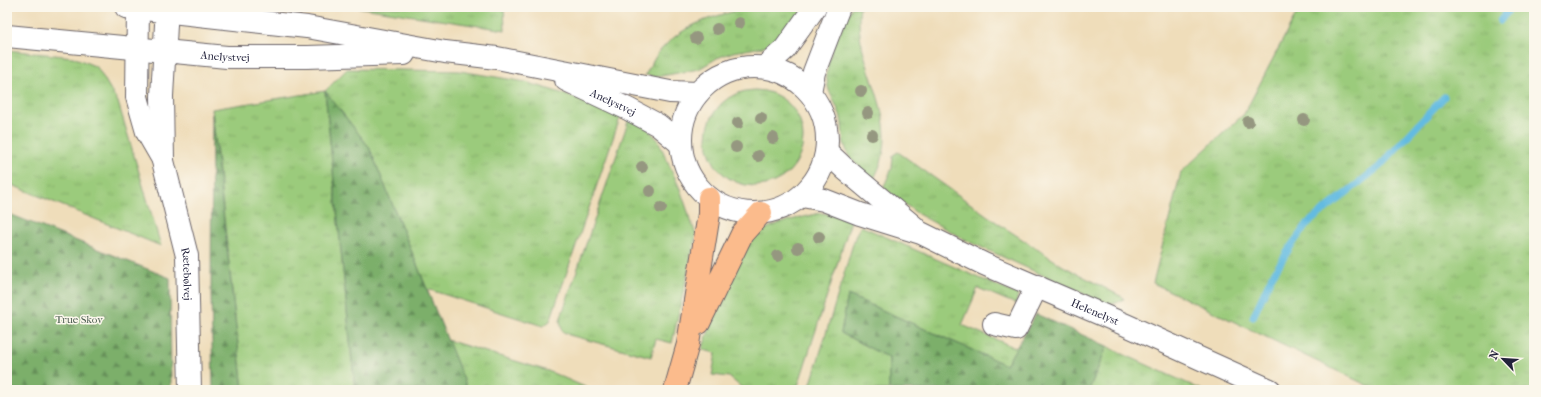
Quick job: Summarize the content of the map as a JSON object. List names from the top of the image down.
{
  "streets": {
    "street": ["Anelystvej", "Rætebølvej", "Helenelyst"]
  },
  "crossings": [
    ["Anelystvej", "Rætebølvej"]
  ],
  "parks": ["True Skov"],
  "north": "top left"
}
